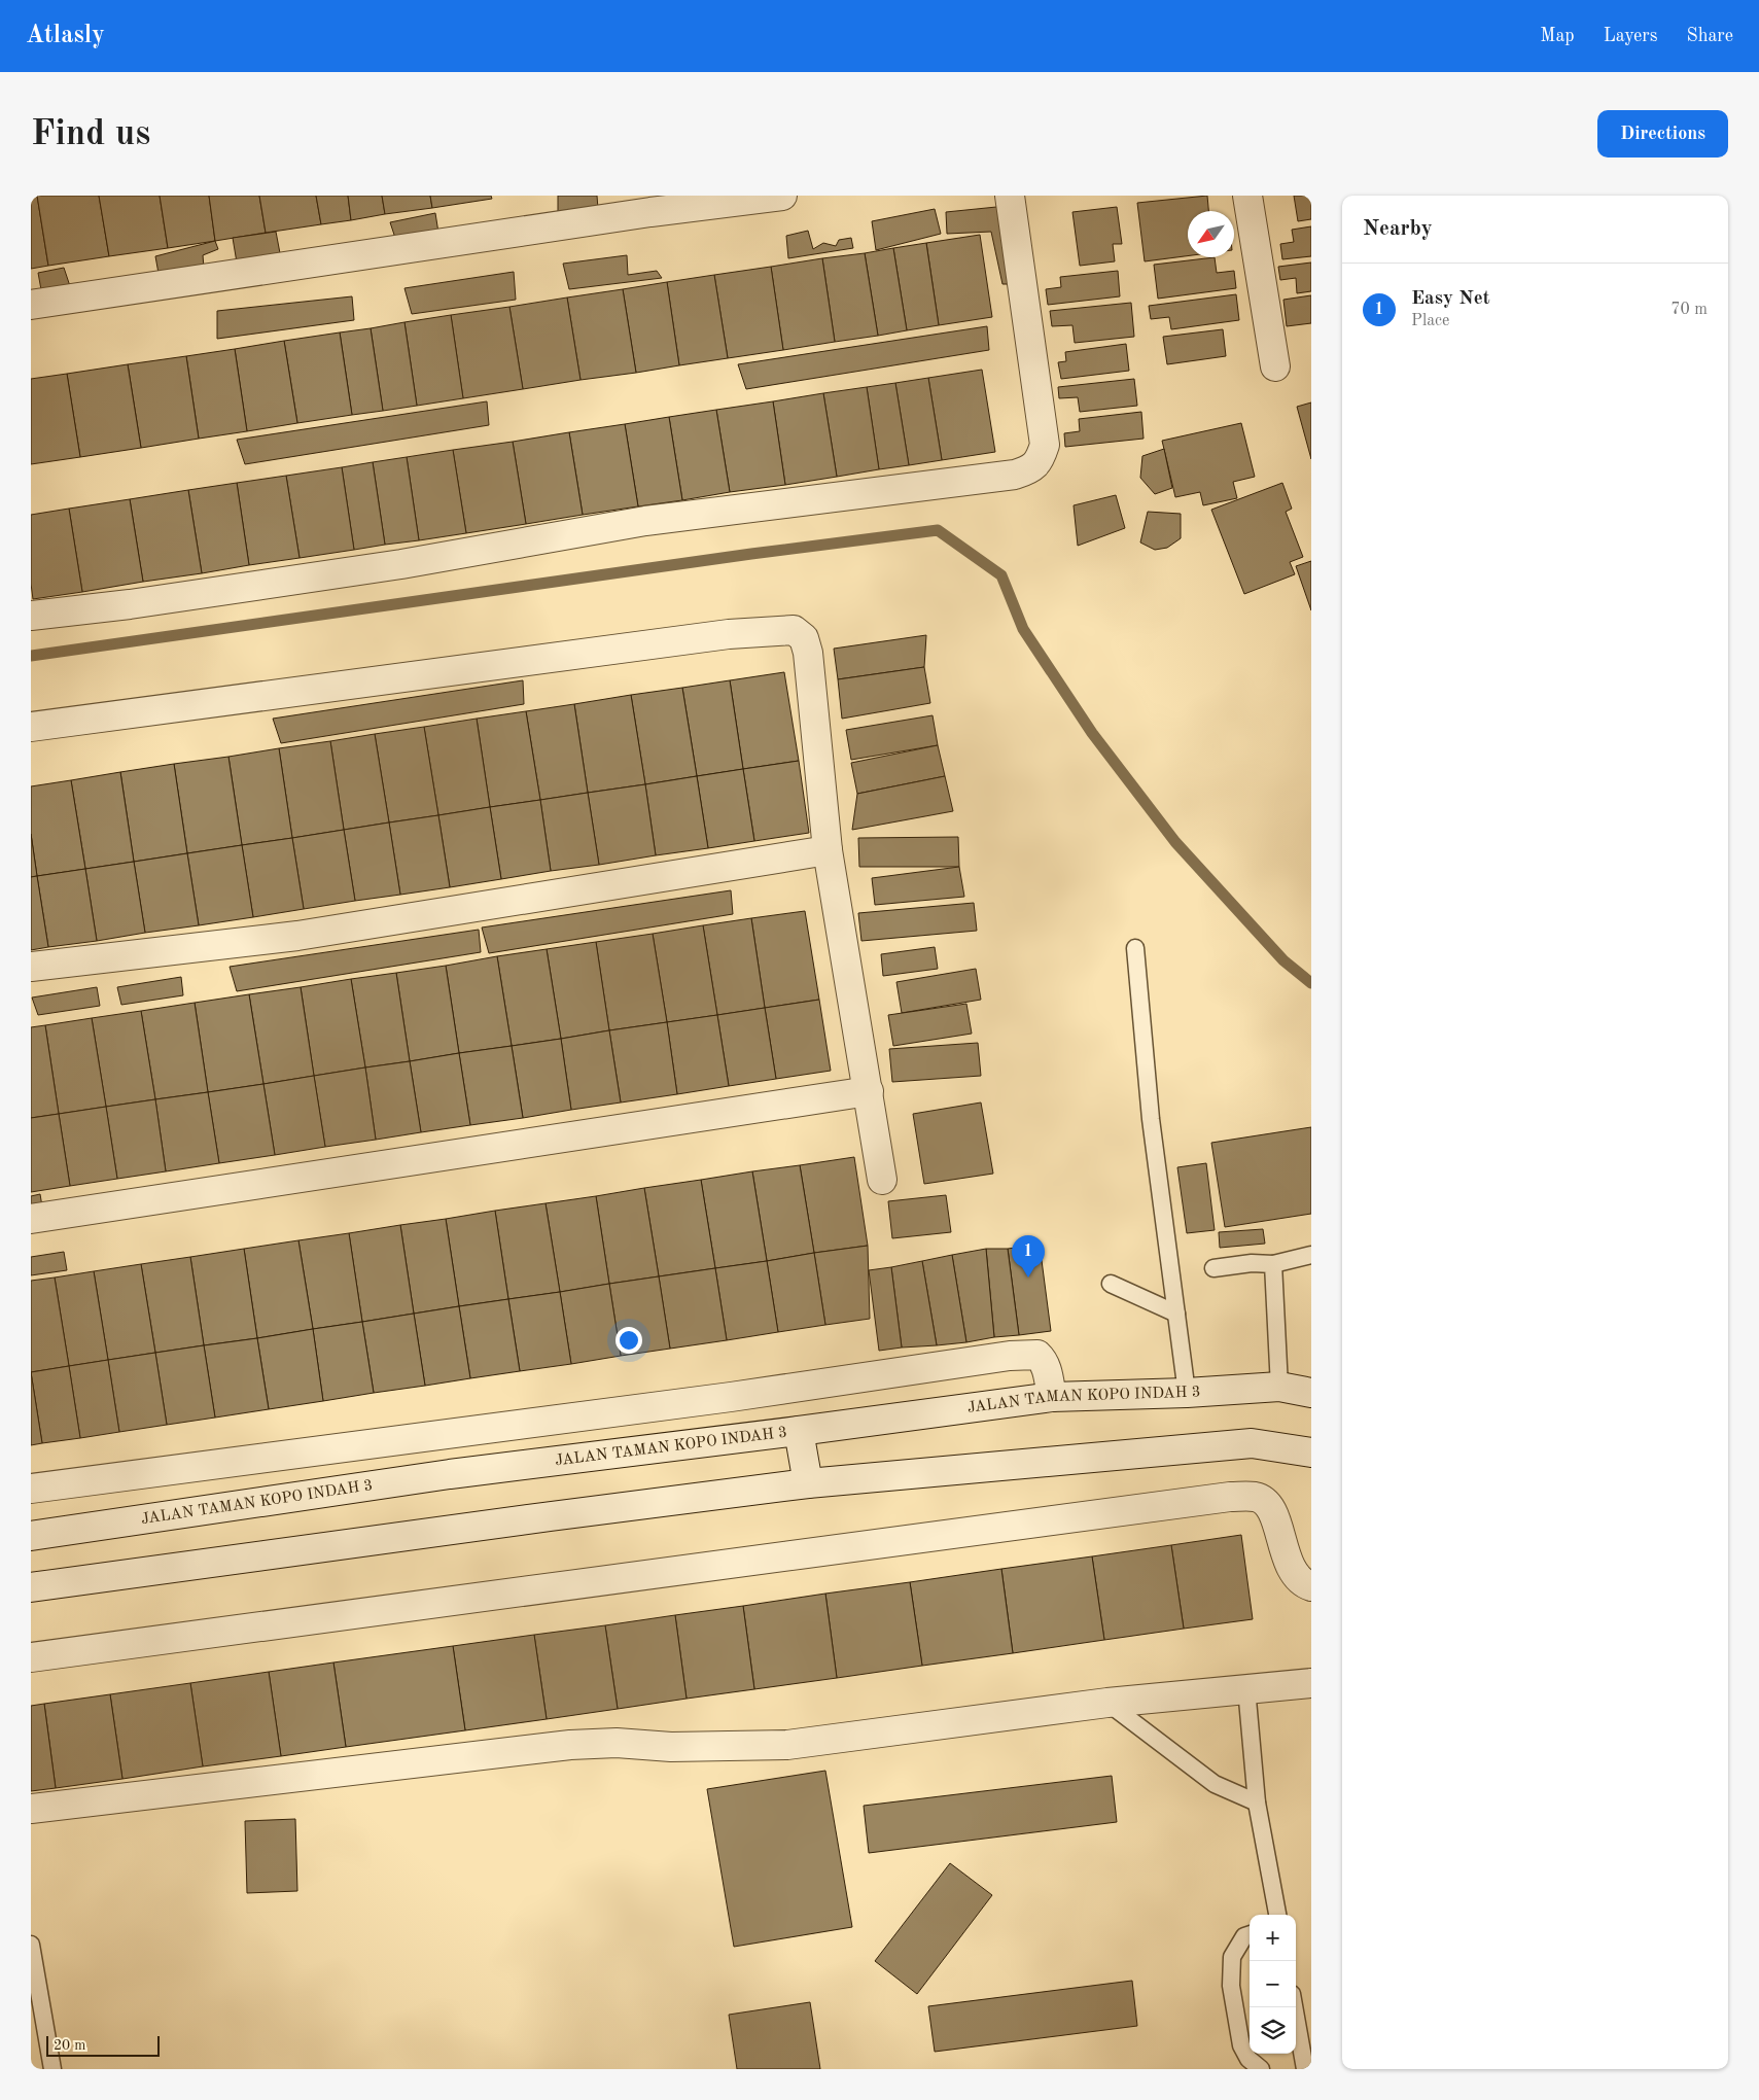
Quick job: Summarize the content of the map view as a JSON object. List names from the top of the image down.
{
  "streets": {
    "street": ["JALAN TAMAN KOPO INDAH 3"]
  },
  "scale_bar": "20 m",
  "north": "bottom left",
  "page": {
    "header": "Atlasly",
    "nav": ["Map", "Layers", "Share"],
    "buttons": "Directions",
    "title": "Find us",
    "heading": "Nearby",
    "list": [
      {
        "mark": "1",
        "name": "Easy Net",
        "note": "Place",
        "value": "70 m"
      }
    ],
    "pins": "1",
    "map_buttons": ["+", "−"],
    "scale": "20 m"
  }
}
